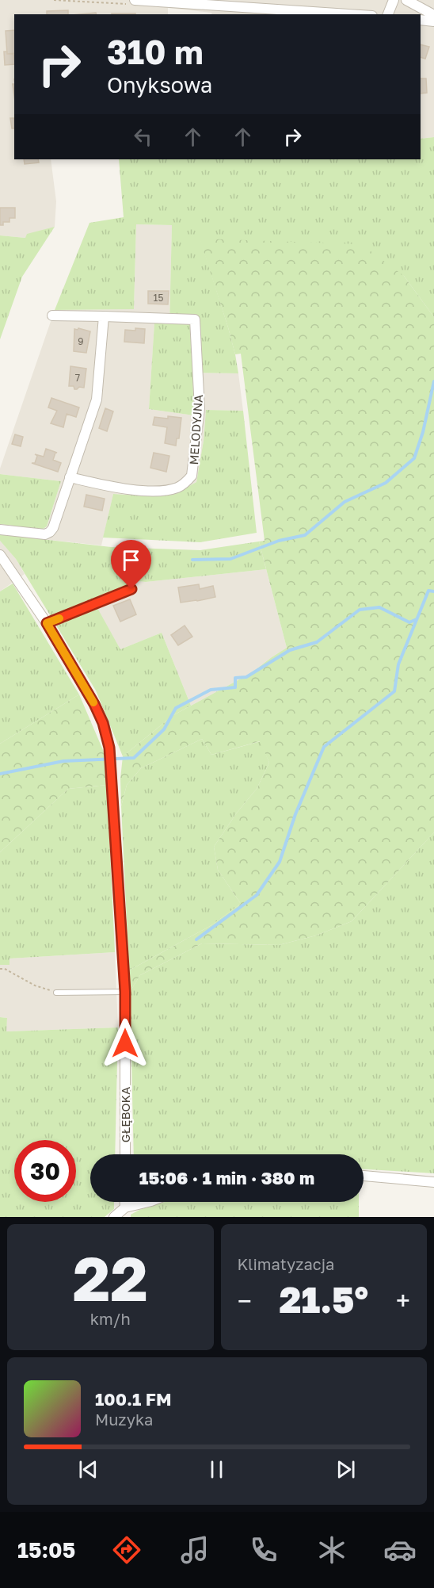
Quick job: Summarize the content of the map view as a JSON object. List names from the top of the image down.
{
  "streets": {
    "street": ["MELODYJNA", "GŁĘBOKA"]
  },
  "house_numbers": ["15", "9", "7"],
  "page": {
    "turn": ["310 m", "Onyksowa"],
    "limit": "30",
    "trip": "15:06 · 1 min · 380 m",
    "tile": [
      ["22", "km/h"],
      "Klimatyzacja"
    ],
    "heat": ["−", "21.5°", "+"],
    "song": ["100.1 FM", "Muzyka"],
    "tabs": "15:05"
  }
}
